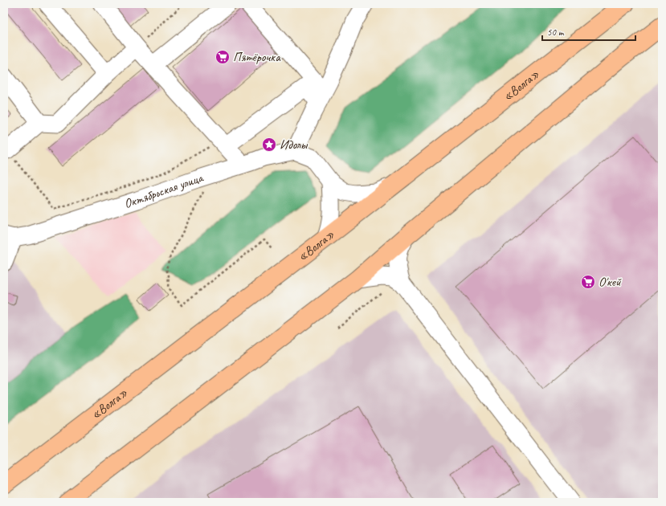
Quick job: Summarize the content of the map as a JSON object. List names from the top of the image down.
{
  "streets": {
    "highway": ["«Волга»"],
    "street": ["Октябрьская улица"]
  },
  "places": {
    "supermarket": ["Пятёрочка", "О'кей"],
    "place": ["Идолы"]
  },
  "scale_bar": "50 m"
}
